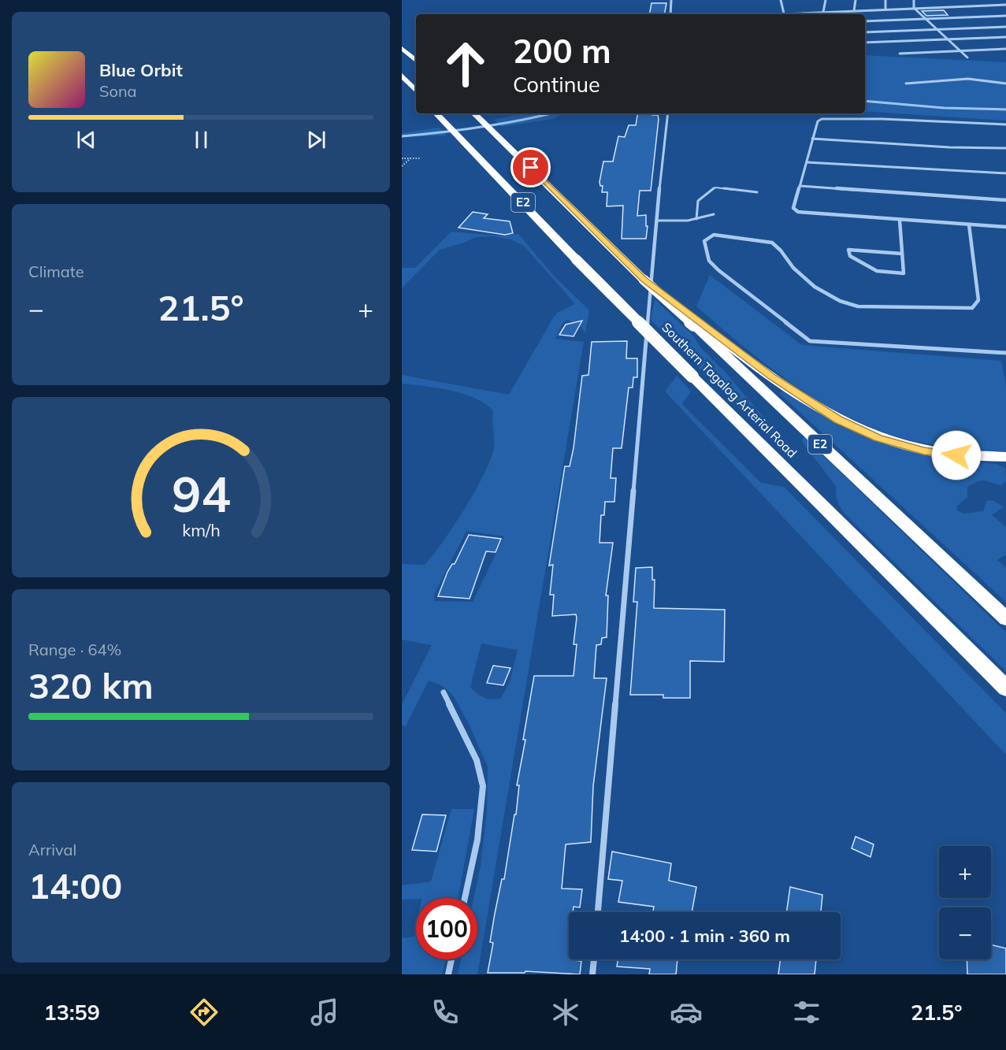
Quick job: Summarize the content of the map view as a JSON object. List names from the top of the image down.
{
  "streets": {
    "highway": ["E2", "Southern Tagalog Arterial Road"]
  },
  "page": {
    "turn": ["200 m", "Continue"],
    "song": ["Blue Orbit", "Sona"],
    "tile": [
      "Climate",
      ["Range · 64%", "320 km"],
      ["Arrival", "14:00"]
    ],
    "heat": ["−", "21.5°", "+"],
    "map_buttons": ["+", "−"],
    "limit": "100",
    "trip": "14:00 · 1 min · 360 m",
    "tabs": ["13:59", "21.5°"],
    "gauge": ["94", "km/h"]
  }
}
